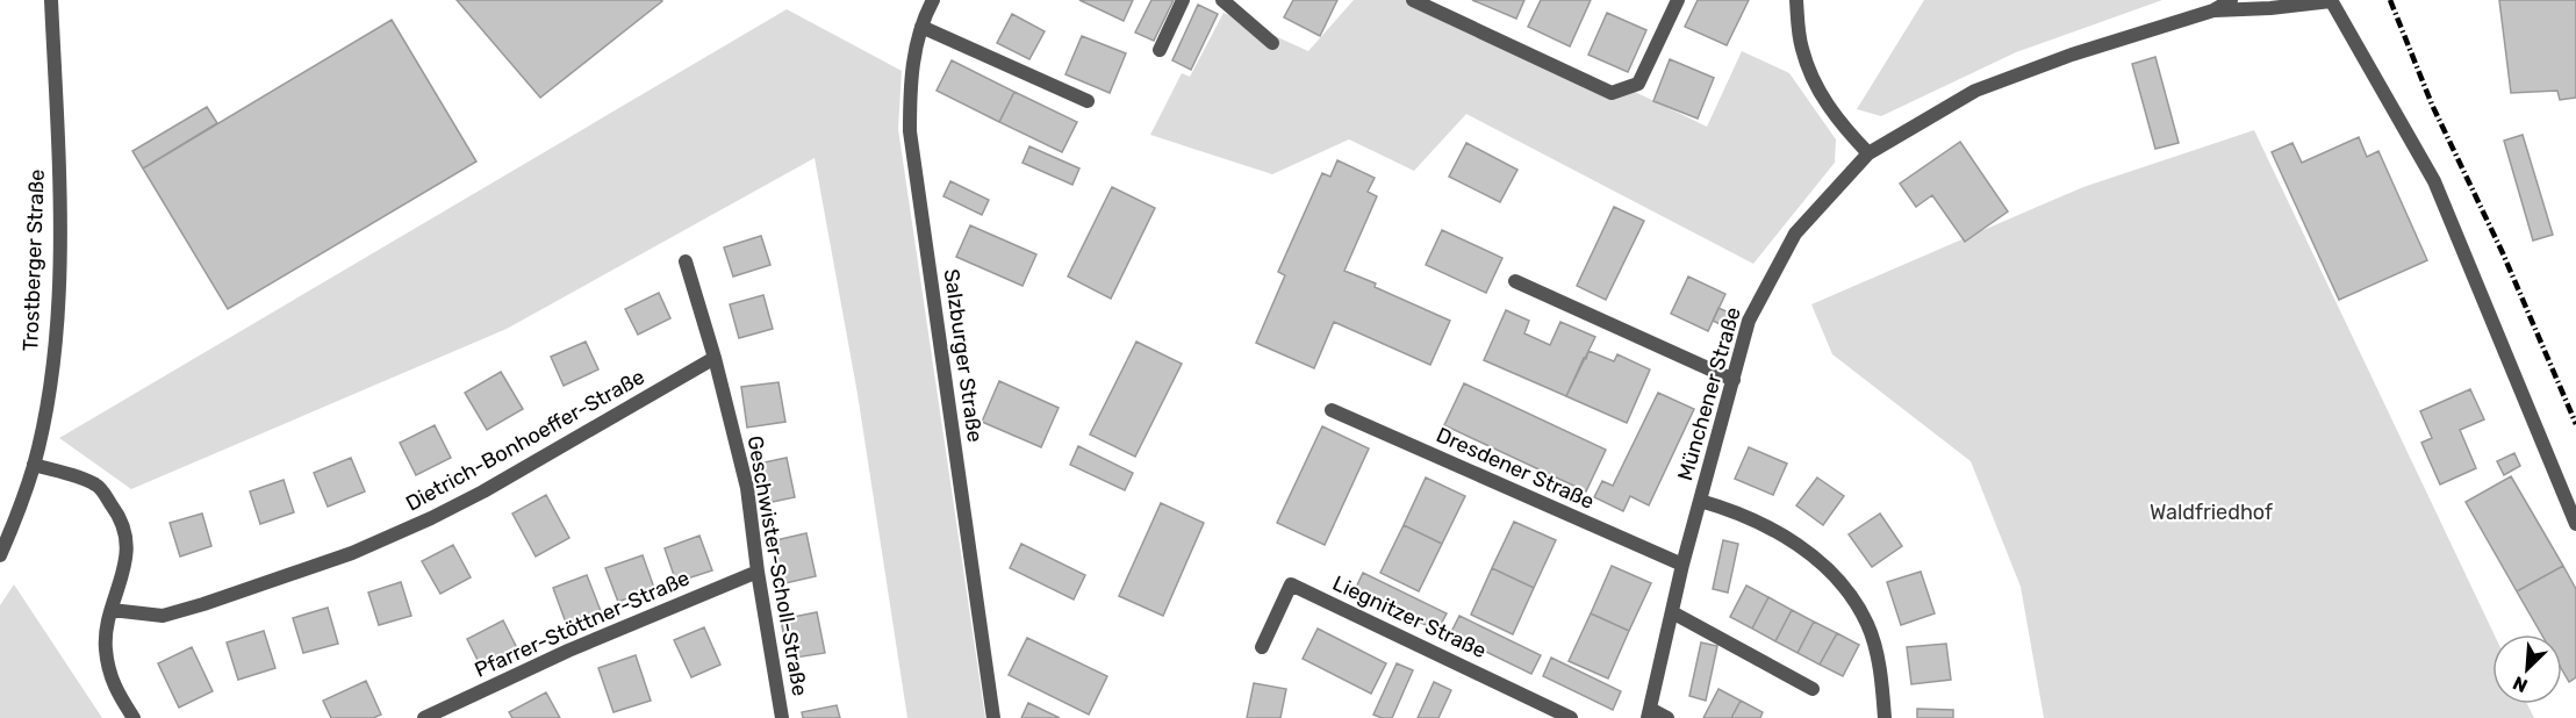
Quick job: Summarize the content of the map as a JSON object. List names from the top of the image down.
{
  "streets": {
    "street": [
      "Trostberger Straße",
      "Salzburger Straße",
      "Münchener Straße",
      "Dietrich-Bonhoeffer-Straße",
      "Dresdener Straße",
      "Geschwister-Scholl-Straße",
      "Liegnitzer Straße",
      "Pfarrer-Stöttner-Straße"
    ]
  },
  "crossings": [
    ["Münchener Straße", "Dresdener Straße"],
    ["Dietrich-Bonhoeffer-Straße", "Geschwister-Scholl-Straße"],
    ["Geschwister-Scholl-Straße", "Pfarrer-Stöttner-Straße"]
  ],
  "parks": ["Waldfriedhof"],
  "north": "bottom left"
}
